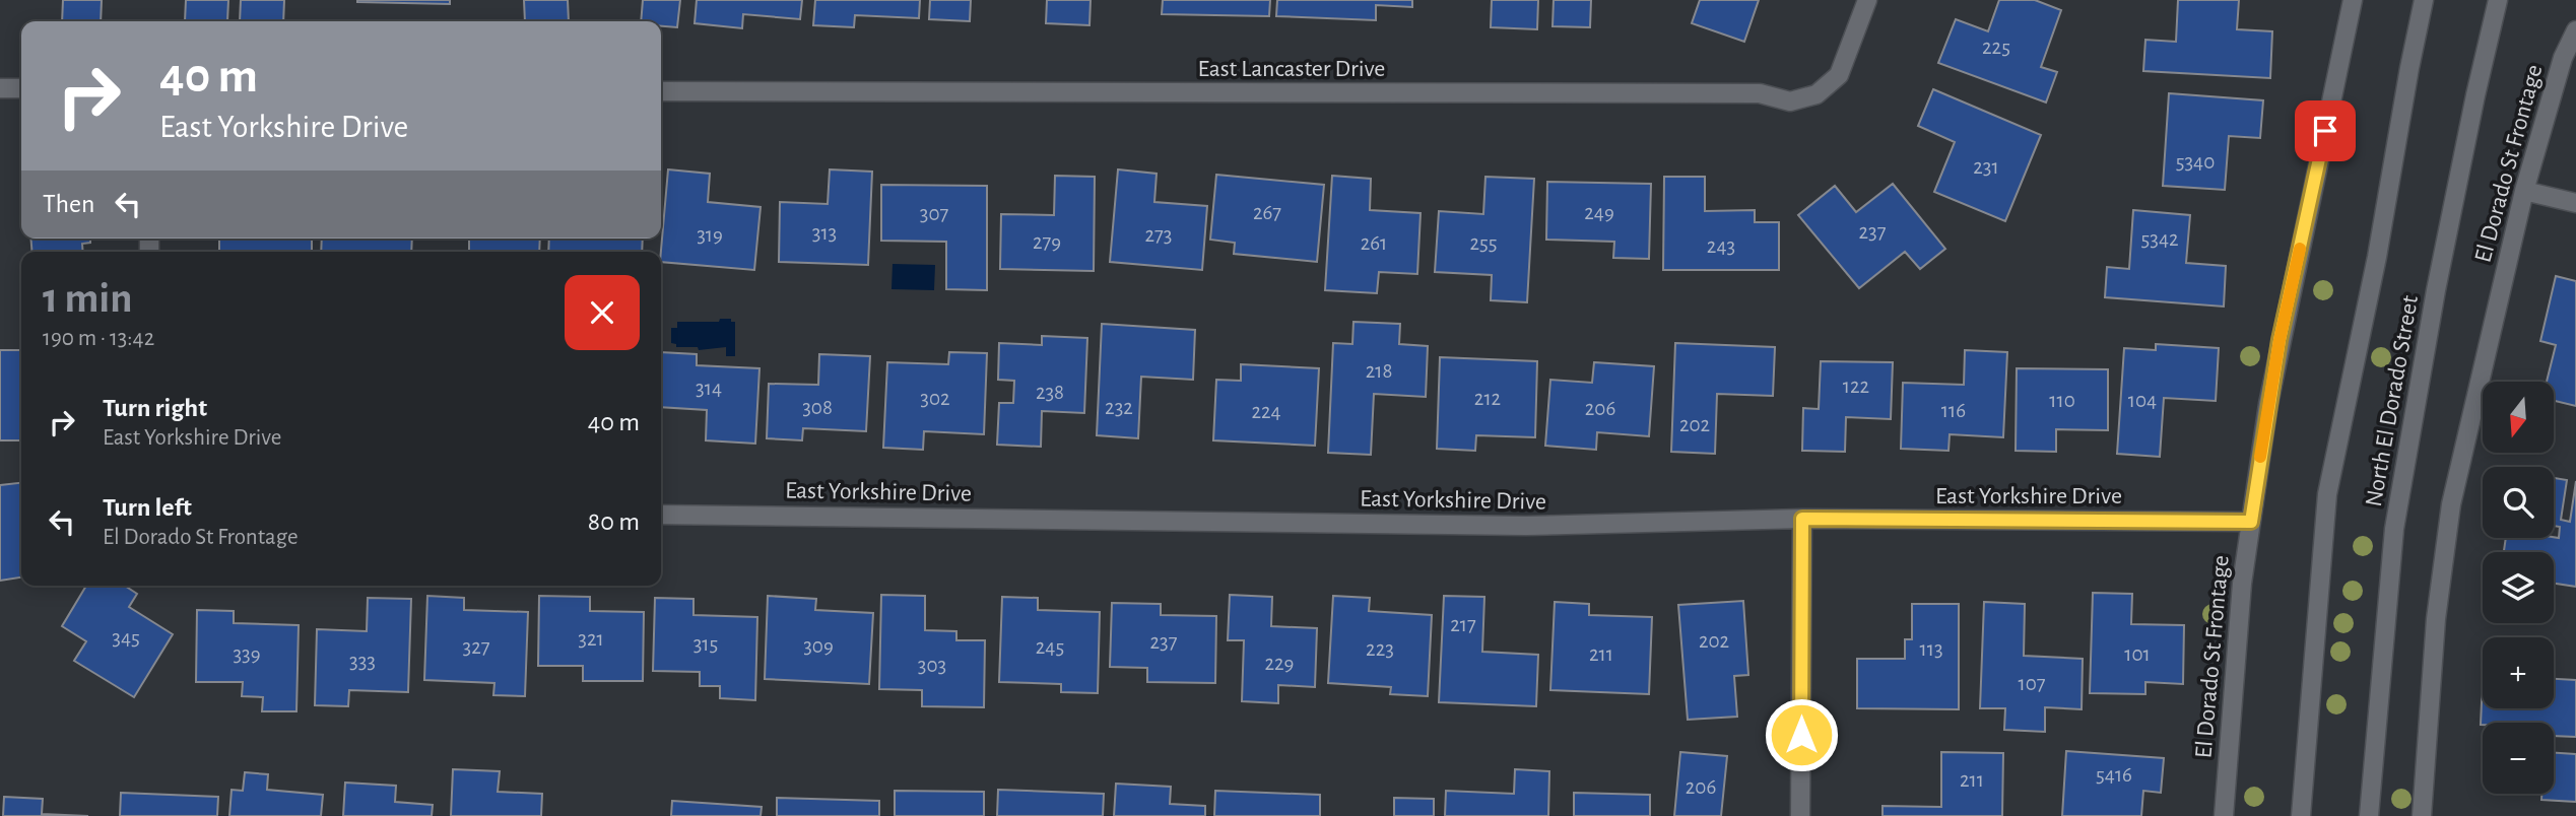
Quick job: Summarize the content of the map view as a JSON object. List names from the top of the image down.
{
  "streets": {
    "street": [
      "East Lancaster Drive",
      "El Dorado St Frontage",
      "North El Dorado Street",
      "East Yorkshire Drive"
    ]
  },
  "crossings": [
    ["El Dorado St Frontage", "East Yorkshire Drive"]
  ],
  "house_numbers": [
    "225",
    "5340",
    "231",
    "267",
    "249",
    "307",
    "237",
    "313",
    "319",
    "273",
    "5342",
    "279",
    "261",
    "255",
    "243",
    "218",
    "122",
    "314",
    "238",
    "302",
    "212",
    "110",
    "104",
    "308",
    "232",
    "206",
    "116",
    "224",
    "202",
    "217",
    "345",
    "321",
    "202",
    "237",
    "315",
    "309",
    "327",
    "245",
    "223",
    "113",
    "339",
    "211",
    "101",
    "333",
    "229",
    "303",
    "107",
    "5416",
    "211",
    "206"
  ],
  "north": "bottom",
  "page": {
    "turn": ["40 m", "East Yorkshire Drive"],
    "then": "Then",
    "heading": ["1 min", "190 m · 13:42"],
    "list": [
      {
        "name": "Turn right",
        "note": "East Yorkshire Drive",
        "value": "40 m"
      },
      {
        "name": "Turn left",
        "note": "El Dorado St Frontage",
        "value": "80 m"
      }
    ],
    "map_buttons": ["+", "−"]
  }
}
